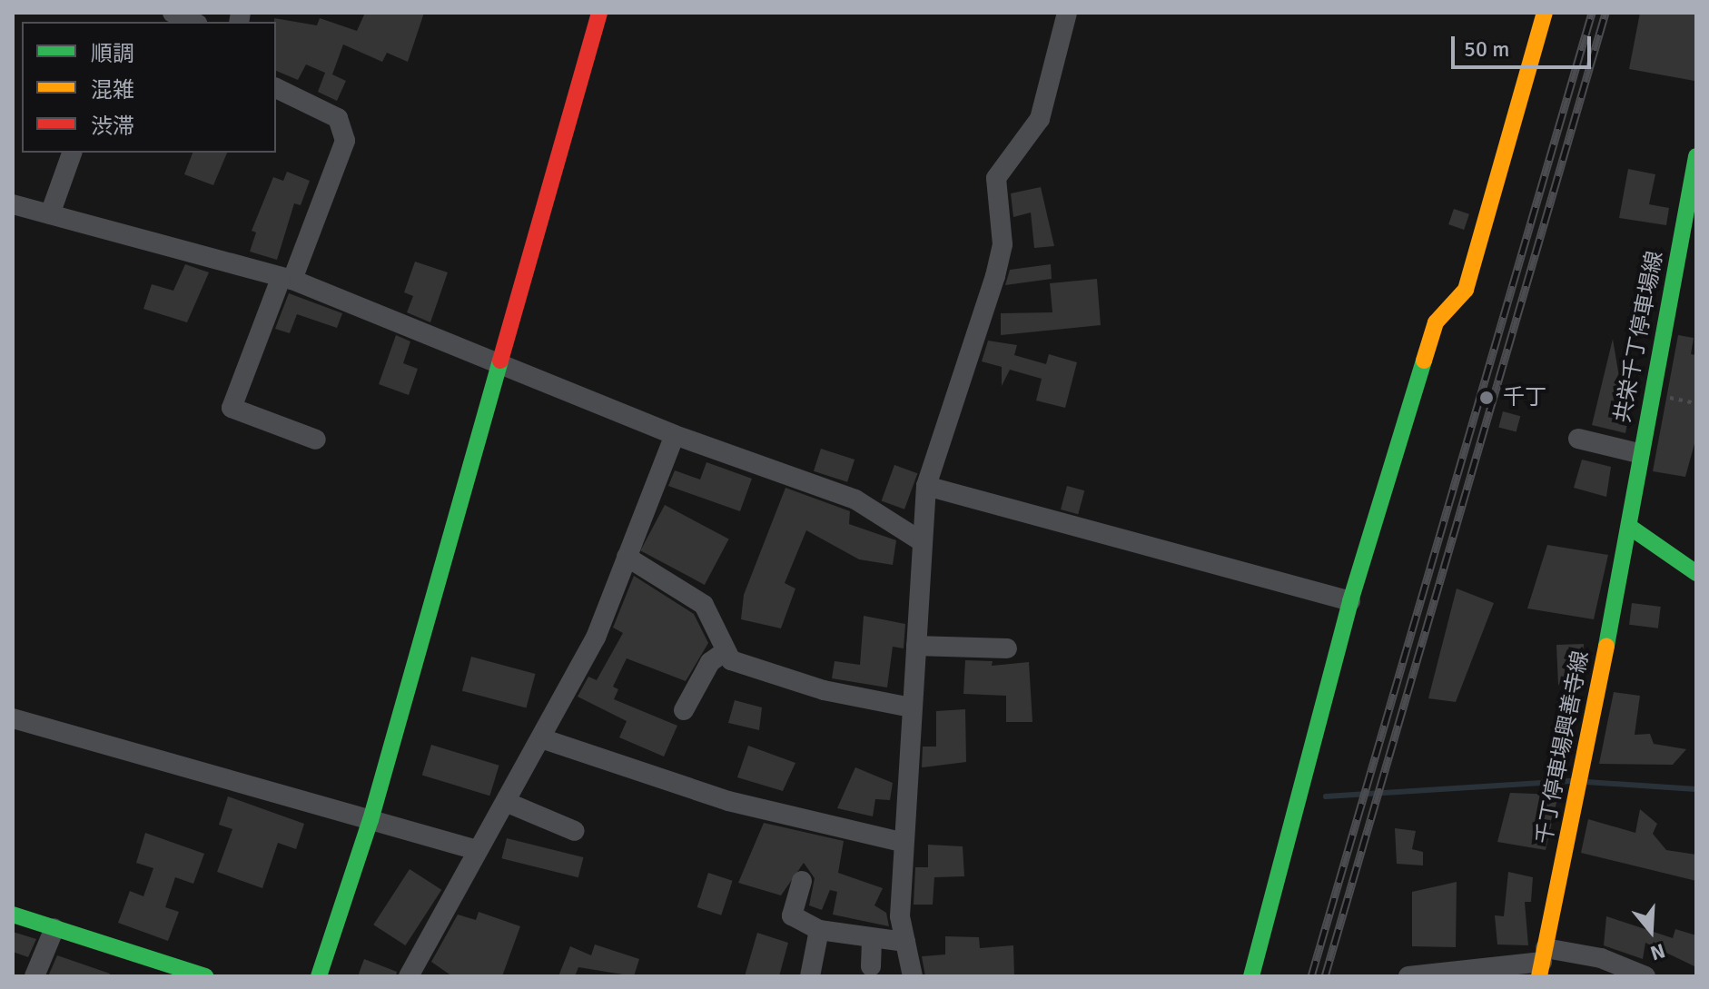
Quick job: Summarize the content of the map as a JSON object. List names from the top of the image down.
{
  "streets": {
    "street": ["共栄千丁停車場線", "千丁停車場興善寺線"]
  },
  "crossings": [
    ["共栄千丁停車場線", "千丁停車場興善寺線"]
  ],
  "places": ["千丁"],
  "legend": ["順調", "混雑", "渋滞"],
  "scale_bar": "50 m",
  "north": "bottom"
}
